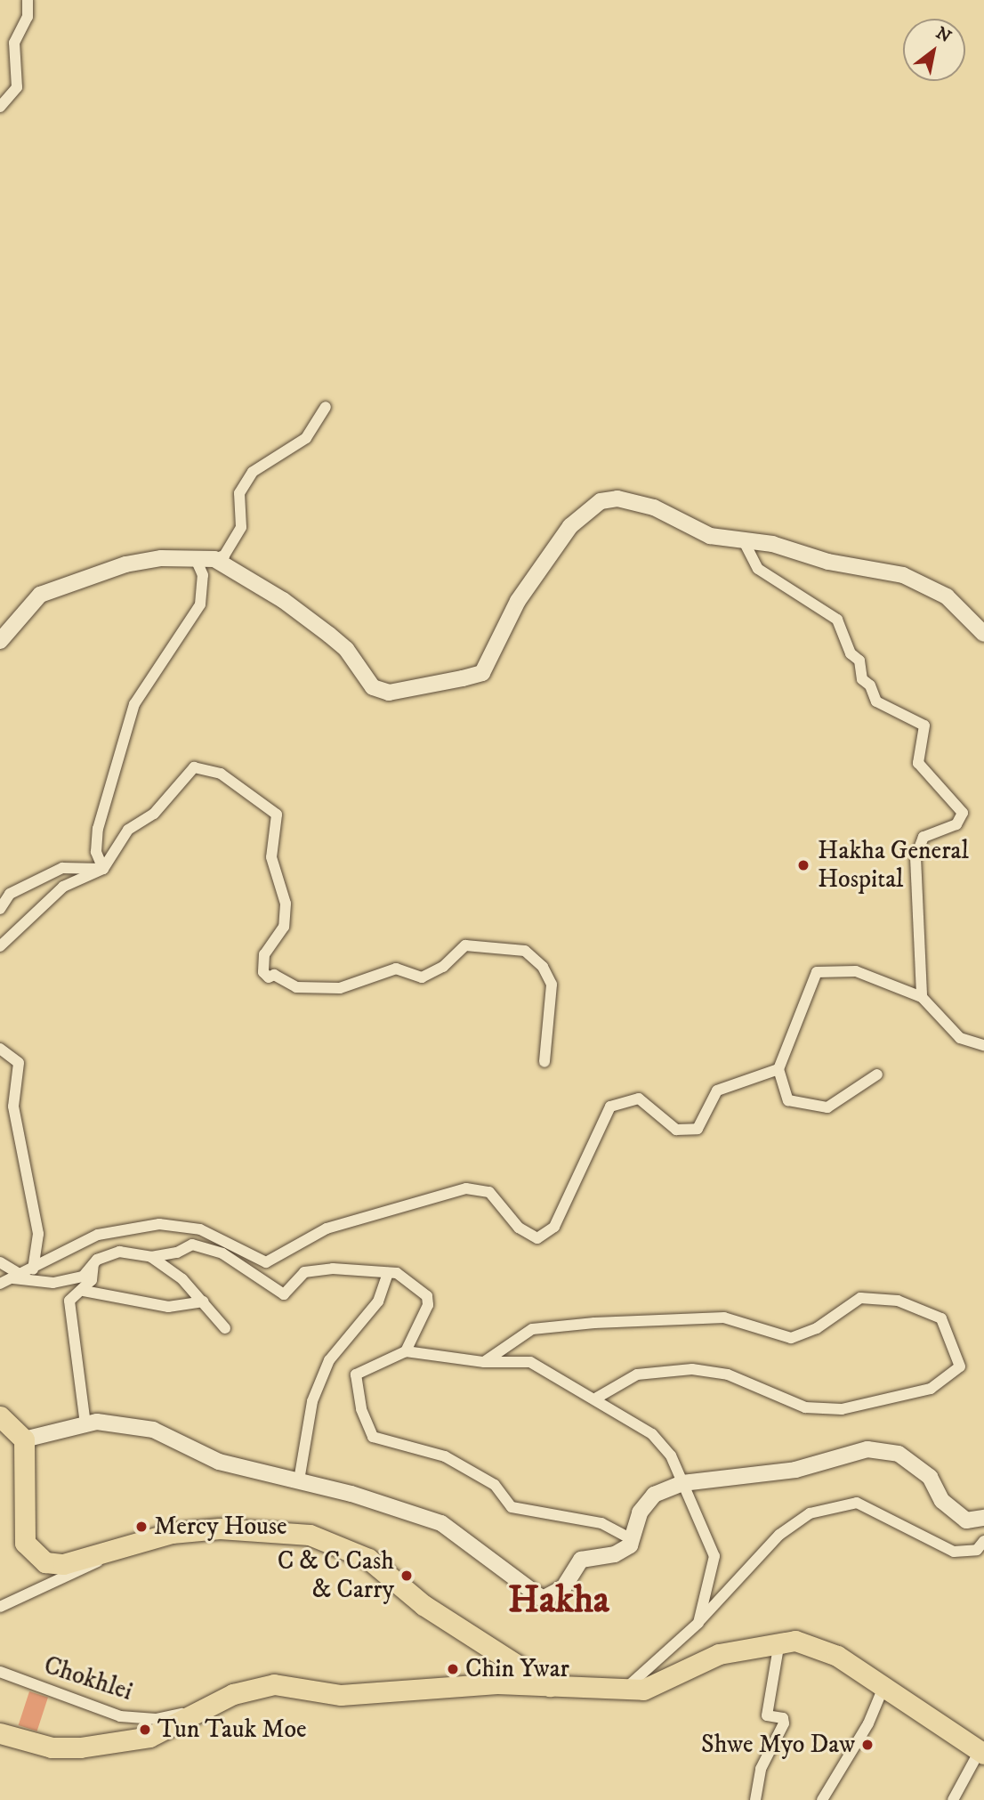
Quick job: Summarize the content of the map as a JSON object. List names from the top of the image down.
{
  "streets": {
    "street": ["Chokhlei"]
  },
  "districts": ["Hakha"],
  "places": [
    "Hakha General Hospital",
    "Mercy House",
    "C & C Cash & Carry",
    "Chin Ywar",
    "Tun Tauk Moe",
    "Shwe Myo Daw"
  ],
  "north": "top right"
}
